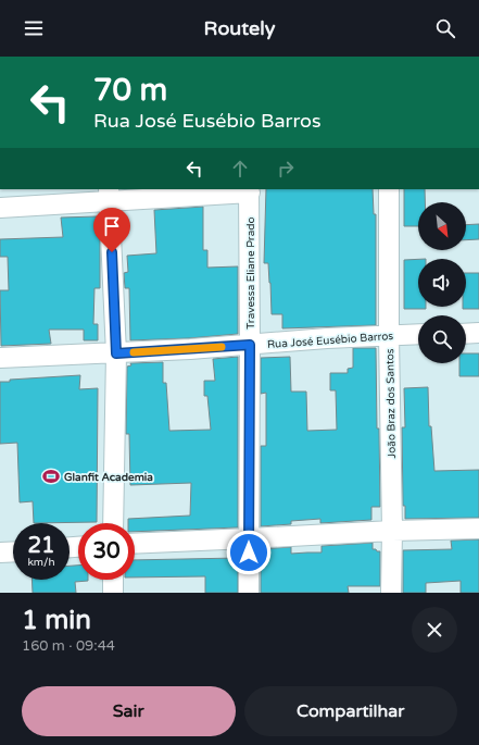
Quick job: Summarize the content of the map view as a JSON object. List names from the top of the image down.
{
  "streets": {
    "street": ["Travessa Eliane Prado", "Rua José Eusébio Barros", "João Braz dos Santos"]
  },
  "crossings": [
    ["Travessa Eliane Prado", "Rua José Eusébio Barros"],
    ["Rua José Eusébio Barros", "João Braz dos Santos"]
  ],
  "places": {
    "sports": ["Glanfit Academia"]
  },
  "north": "bottom right",
  "page": {
    "header": "Routely",
    "turn": ["70 m", "Rua José Eusébio Barros"],
    "speed": "21 km/h",
    "limit": "30",
    "heading": ["1 min", "160 m · 09:44"],
    "buttons": ["Sair", "Compartilhar"]
  }
}
